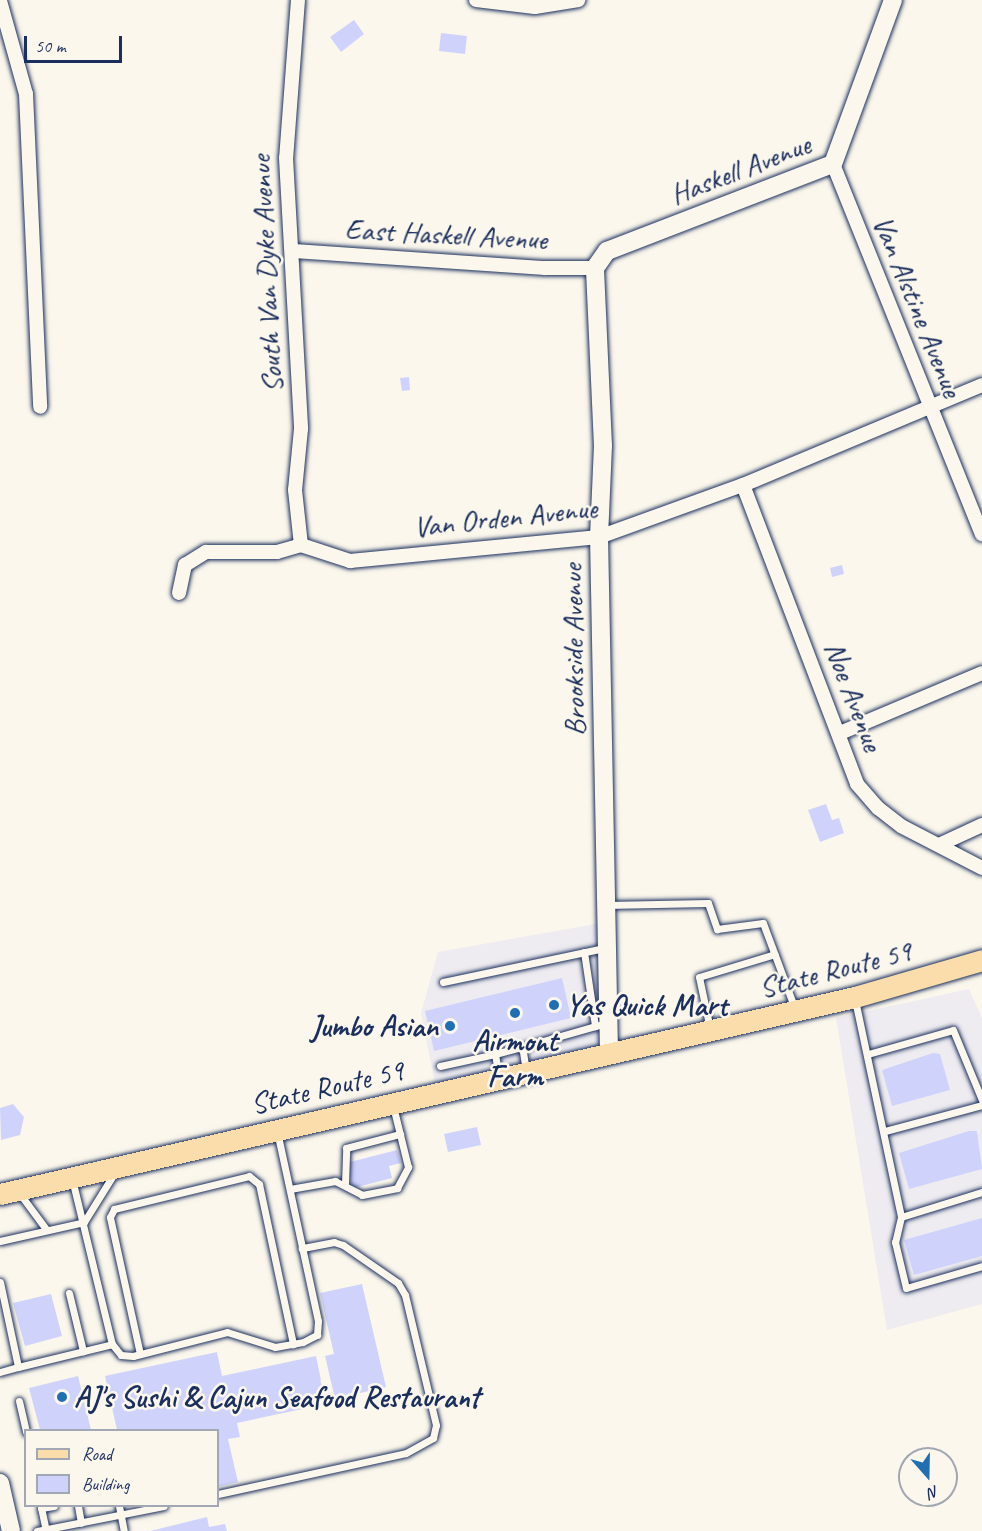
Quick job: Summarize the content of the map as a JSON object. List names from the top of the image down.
{
  "streets": {
    "main road": ["State Route 59"],
    "street": [
      "Haskell Avenue",
      "East Haskell Avenue",
      "South Van Dyke Avenue",
      "Van Alstine Avenue",
      "Van Orden Avenue",
      "Brookside Avenue",
      "Noe Avenue"
    ]
  },
  "crossings": [
    ["Haskell Avenue", "East Haskell Avenue"],
    ["Haskell Avenue", "Van Alstine Avenue"],
    ["Haskell Avenue", "Brookside Avenue"],
    ["East Haskell Avenue", "South Van Dyke Avenue"],
    ["East Haskell Avenue", "Brookside Avenue"],
    ["South Van Dyke Avenue", "Van Orden Avenue"],
    ["Van Alstine Avenue", "Van Orden Avenue"],
    ["Van Orden Avenue", "Brookside Avenue"],
    ["Van Orden Avenue", "Noe Avenue"],
    ["Brookside Avenue", "State Route 59"]
  ],
  "places": [
    "Yas Quick Mart",
    "Airmont Farm",
    "Jumbo Asian",
    "AJ's Sushi & Cajun Seafood Restaurant"
  ],
  "legend": ["Road", "Building"],
  "scale_bar": "50 m",
  "north": "bottom"
}
